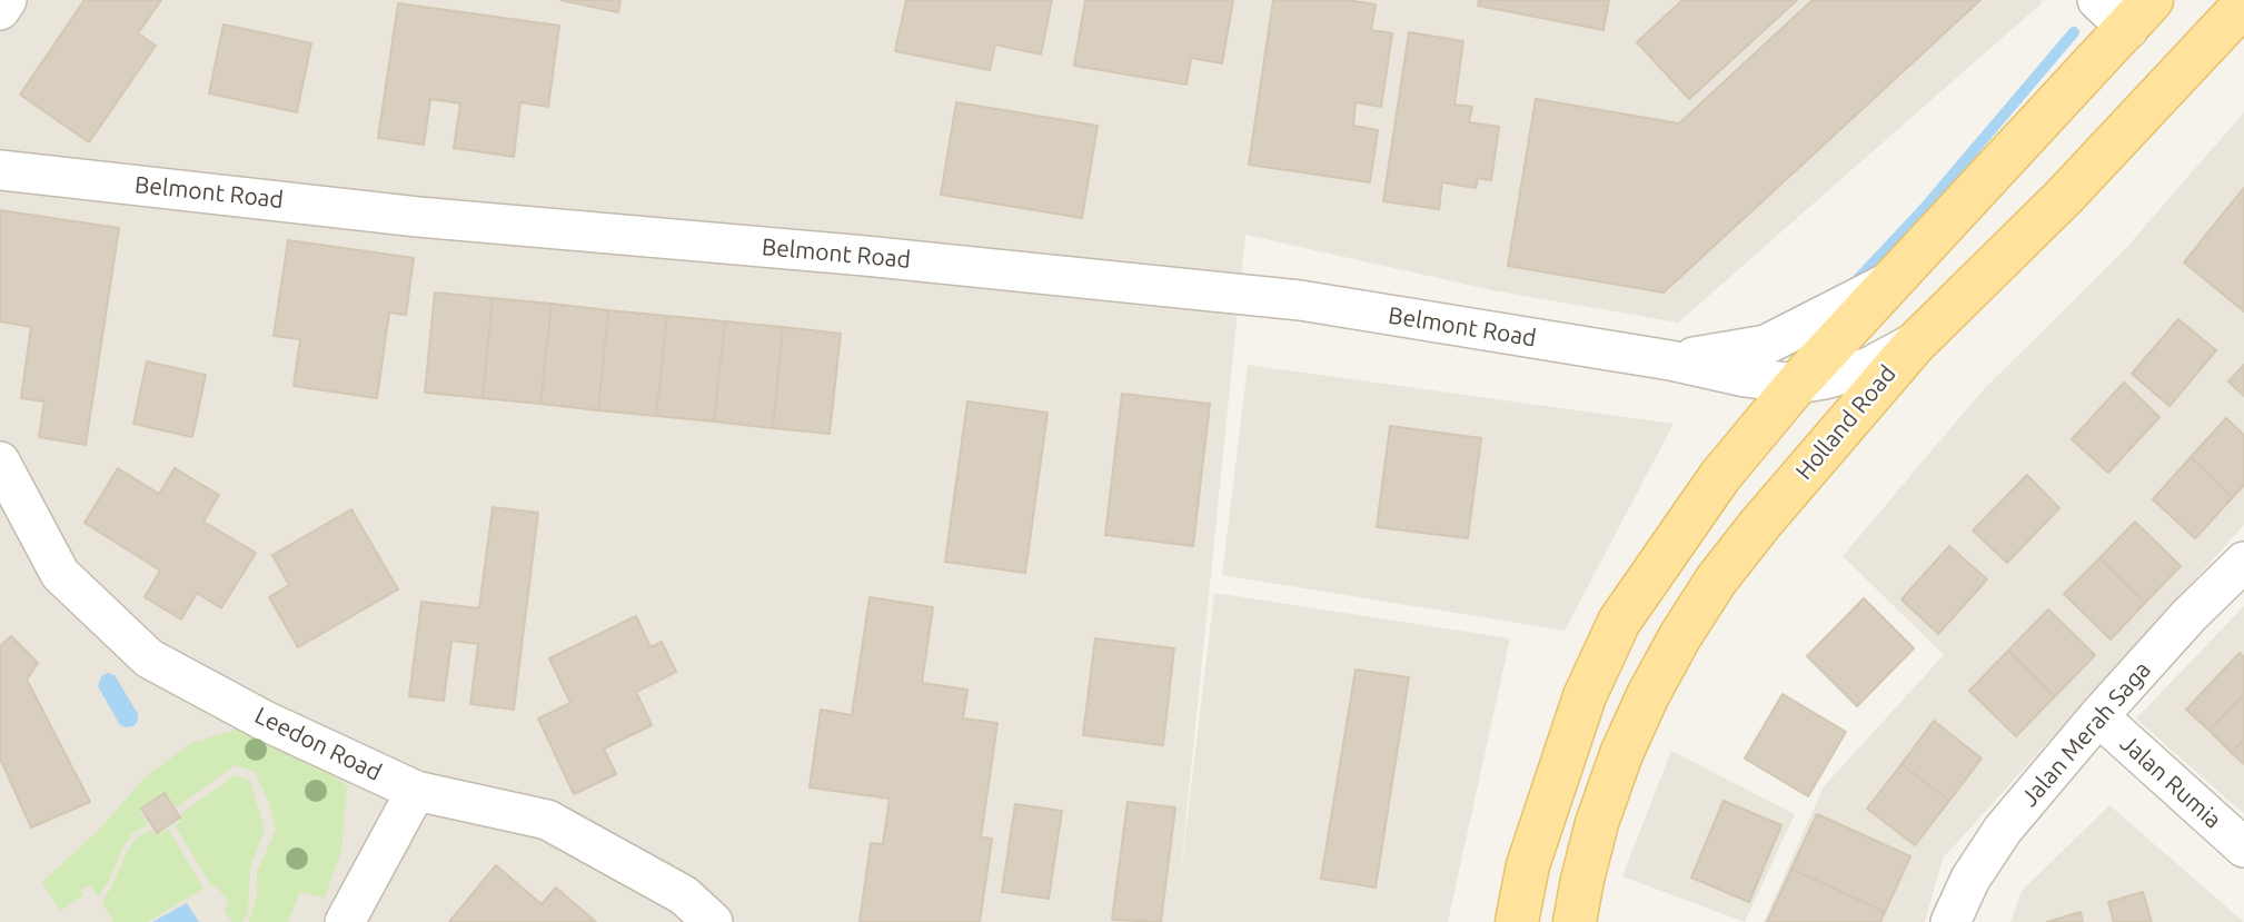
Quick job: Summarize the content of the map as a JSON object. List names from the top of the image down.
{
  "streets": {
    "main road": ["Holland Road"],
    "street": [
      "Belmont Road",
      "Jalan Merah Saga",
      "Leedon Road",
      "Jalan Rumia"
    ]
  },
  "crossings": [
    ["Belmont Road", "Holland Road"],
    ["Jalan Merah Saga", "Jalan Rumia"]
  ]
}
